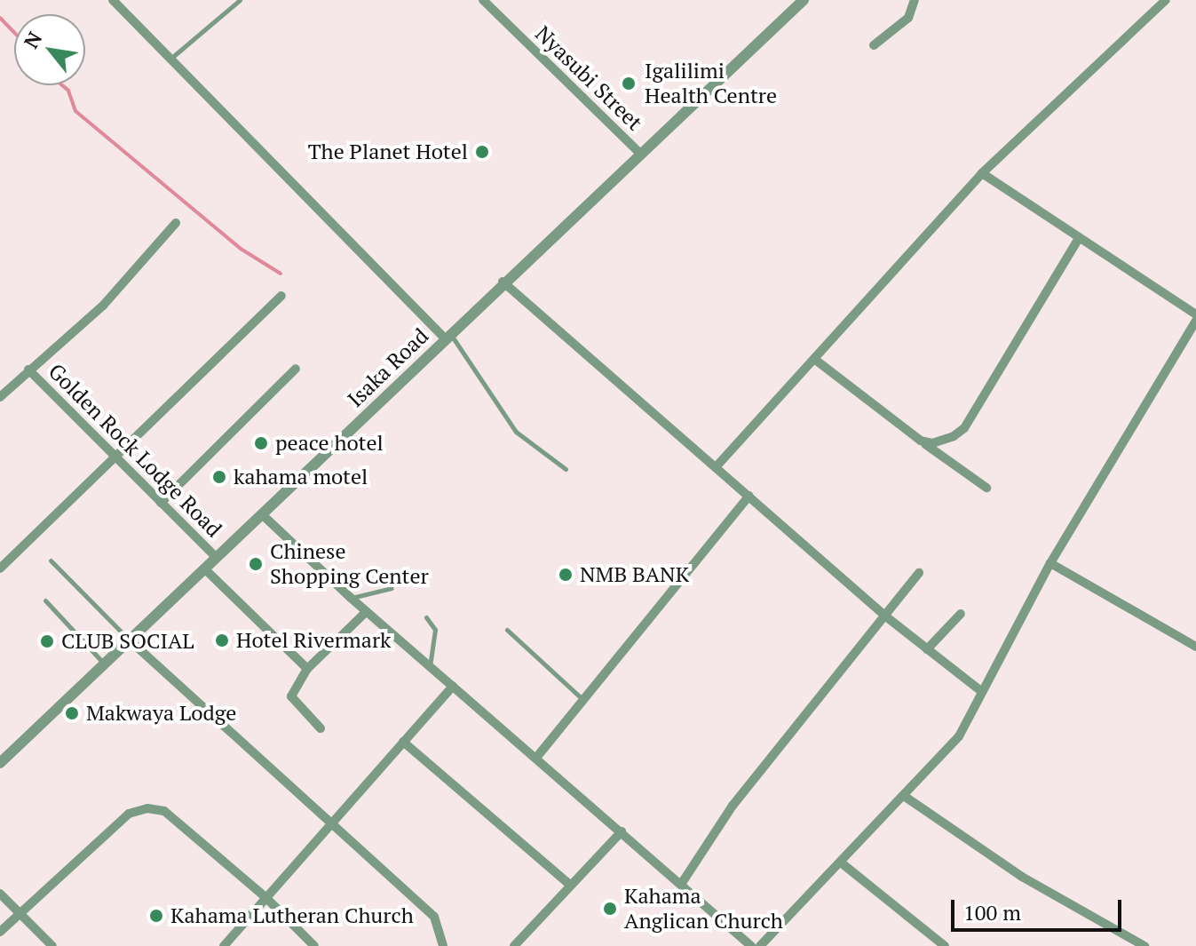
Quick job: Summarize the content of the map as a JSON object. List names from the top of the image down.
{
  "streets": {
    "street": ["Nyasubi Street", "Isaka Road", "Golden Rock Lodge Road"]
  },
  "crossings": [
    ["Nyasubi Street", "Isaka Road"],
    ["Isaka Road", "Golden Rock Lodge Road"]
  ],
  "places": [
    "Igalilimi Health Centre",
    "The Planet Hotel",
    "peace hotel",
    "kahama motel",
    "Chinese Shopping Center",
    "NMB BANK",
    "Hotel Rivermark",
    "CLUB SOCIAL",
    "Makwaya Lodge",
    "Kahama Anglican Church",
    "Kahama Lutheran Church"
  ],
  "scale_bar": "100 m",
  "north": "top left"
}
